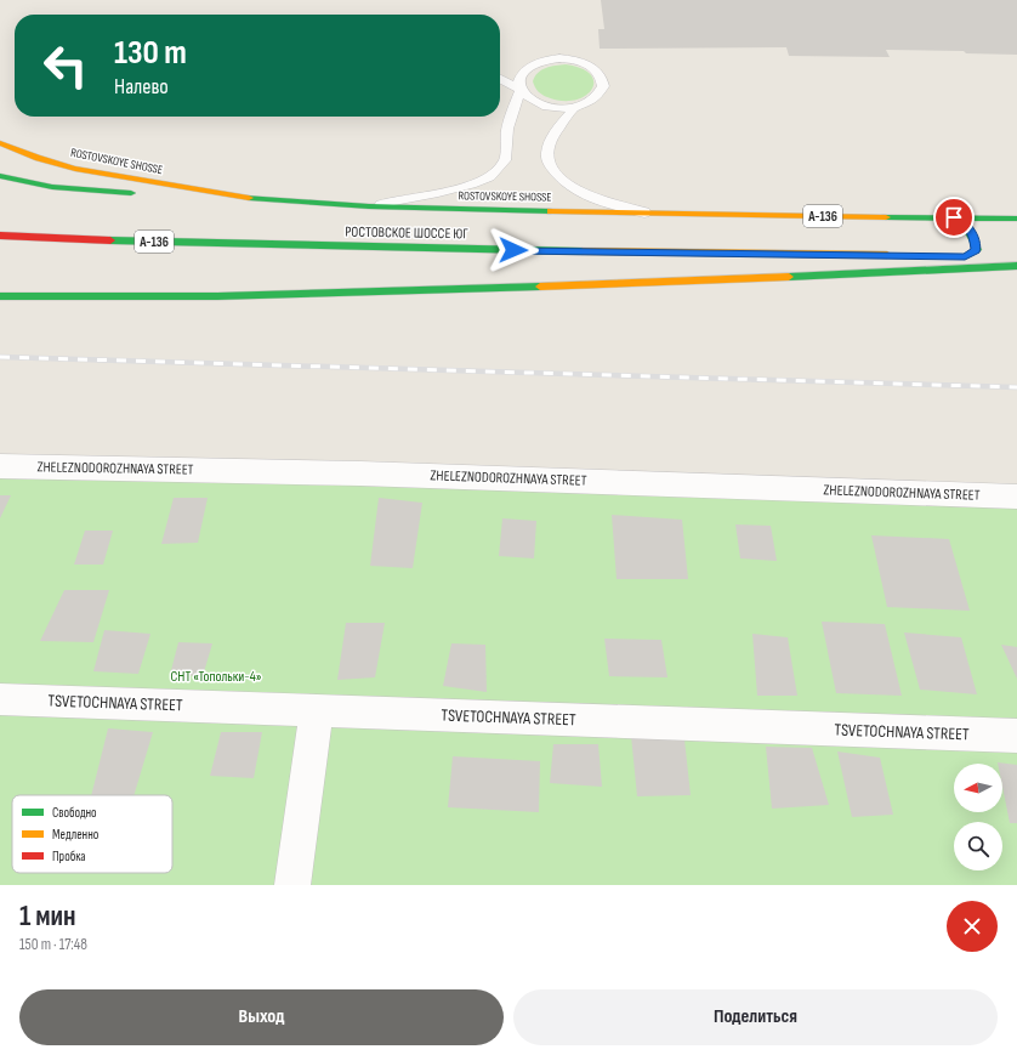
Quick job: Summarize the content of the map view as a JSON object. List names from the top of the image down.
{
  "streets": {
    "main road": ["ROSTOVSKOYE SHOSSE", "А-136", "РОСТОВСКОЕ ШОССЕ ЮГ"],
    "street": ["ZHELEZNODOROZHNAYA STREET", "TSVETOCHNAYA STREET"]
  },
  "crossings": [
    ["ROSTOVSKOYE SHOSSE", "А-136"]
  ],
  "parks": ["СНТ «Топольки-4»"],
  "legend": ["Свободно", "Медленно", "Пробка"],
  "north": "left",
  "page": {
    "turn": ["130 m", "Налево"],
    "heading": ["1 мин", "150 m · 17:48"],
    "buttons": ["Выход", "Поделиться"]
  }
}
